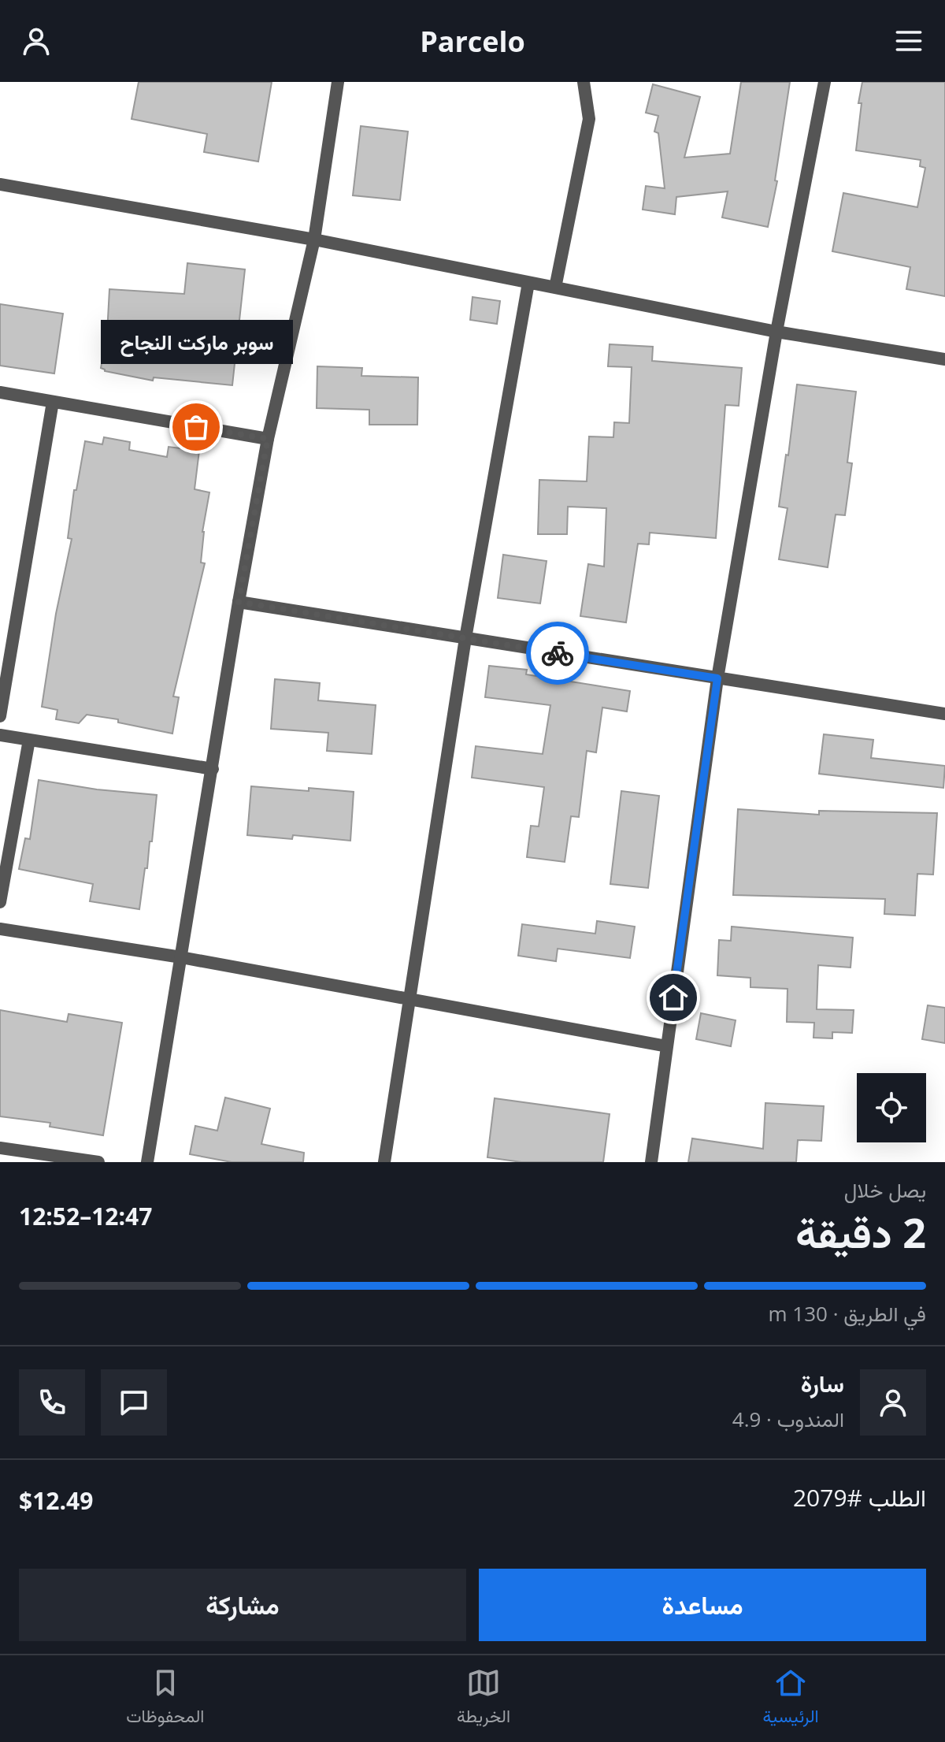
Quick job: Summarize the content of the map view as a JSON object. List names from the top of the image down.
{
  "places": ["سوبر ماركت النجاح"],
  "page": {
    "header": "Parcelo",
    "bubble": "سوبر ماركت النجاح",
    "heading": ["2 دقيقة", "يصل خلال", "12:47–12:52"],
    "panel": [
      "سارة",
      "المندوب · 4.9",
      "الطلب #2079",
      "$12.49"
    ],
    "bar": "في الطريق · 130 m",
    "buttons": ["مساعدة", "مشاركة"],
    "tabs": ["الرئيسية", "الخريطة", "المحفوظات"]
  }
}
